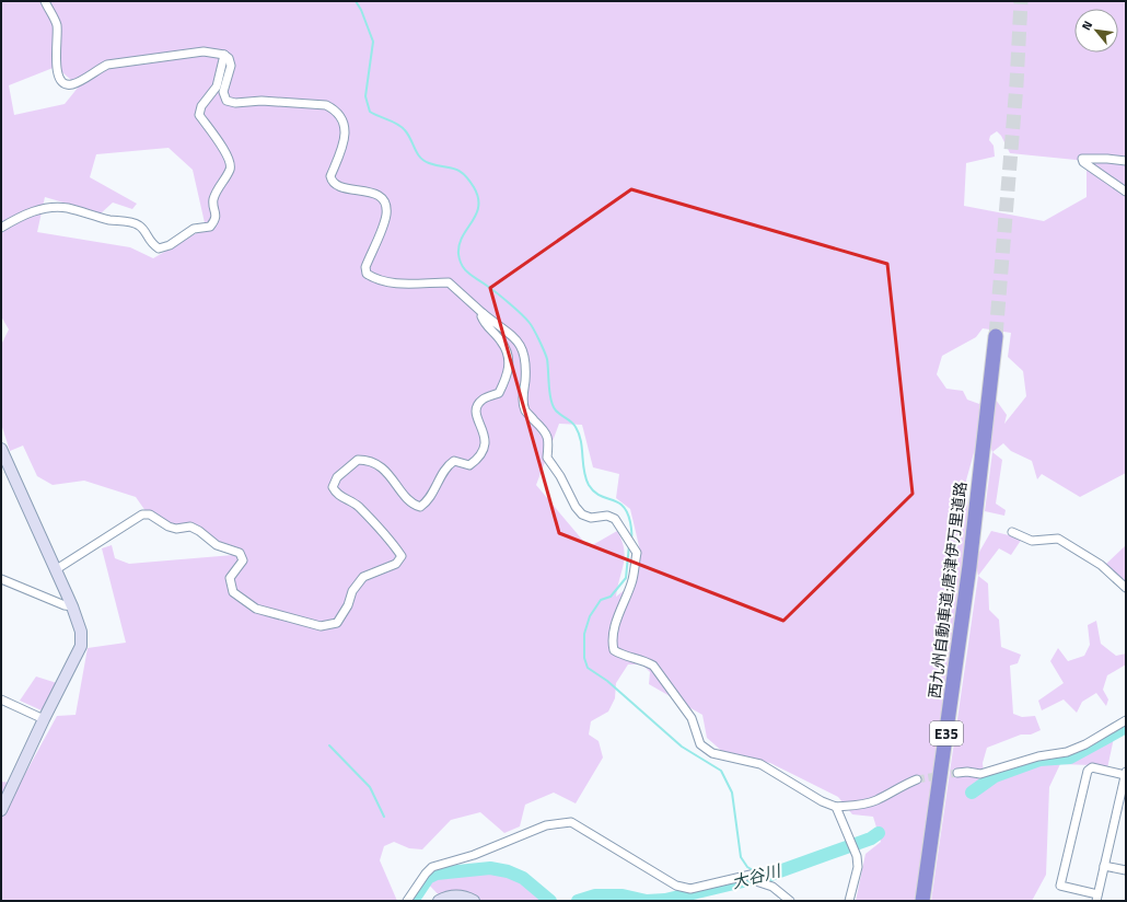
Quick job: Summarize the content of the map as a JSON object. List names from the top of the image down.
{
  "streets": {
    "highway": ["西九州自動車道;唐津伊万里道路", "E35"]
  },
  "water": ["大谷川"],
  "north": "top left"
}
